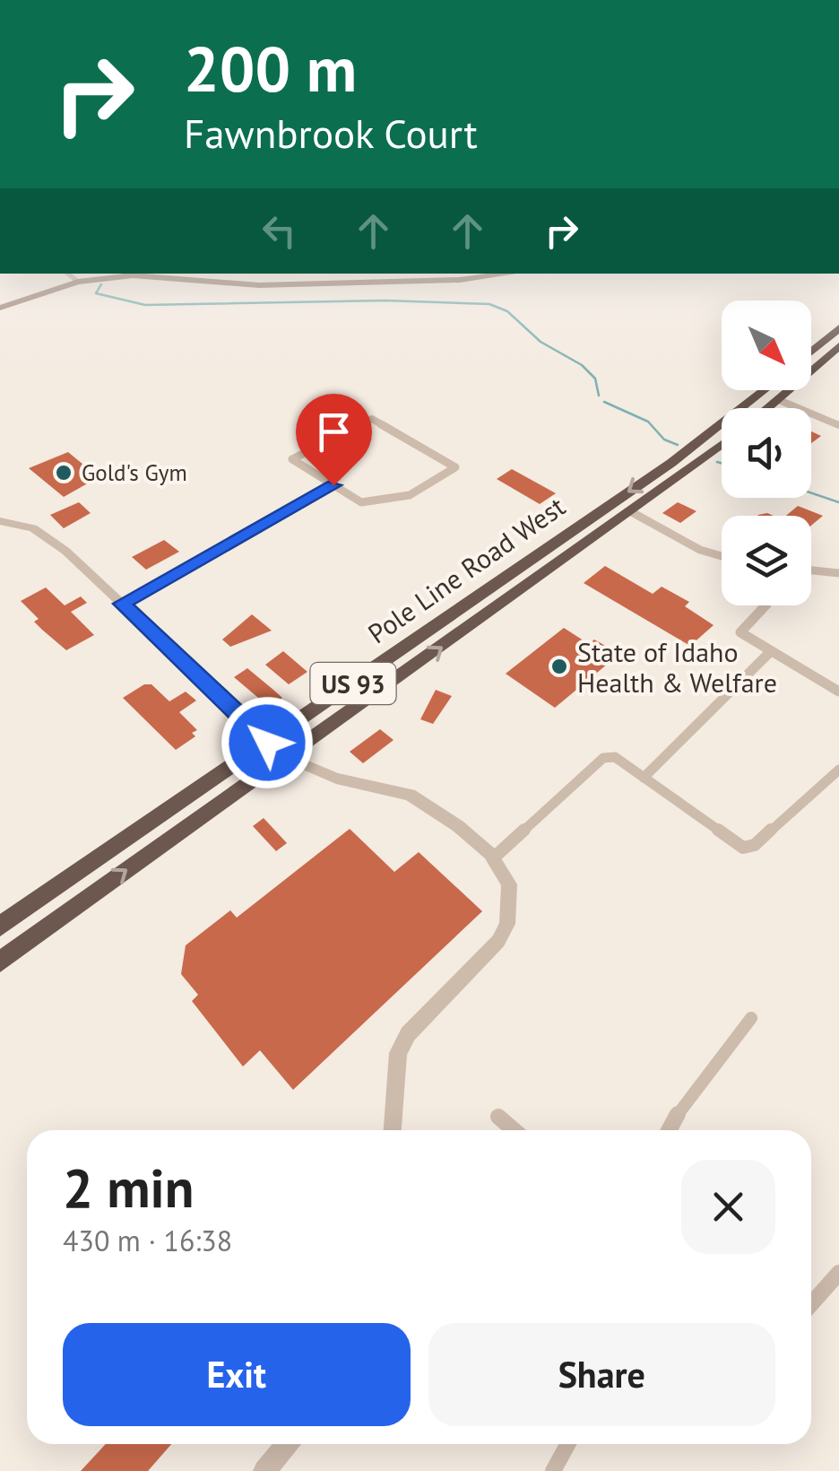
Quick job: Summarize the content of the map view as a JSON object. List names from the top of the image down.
{
  "streets": {
    "highway": ["Pole Line Road West", "US 93"]
  },
  "places": ["Gold's Gym", "State of Idaho Health & Welfare"],
  "north": "bottom right",
  "page": {
    "turn": ["200 m", "Fawnbrook Court"],
    "heading": ["2 min", "430 m · 16:38"],
    "buttons": ["Exit", "Share"]
  }
}
